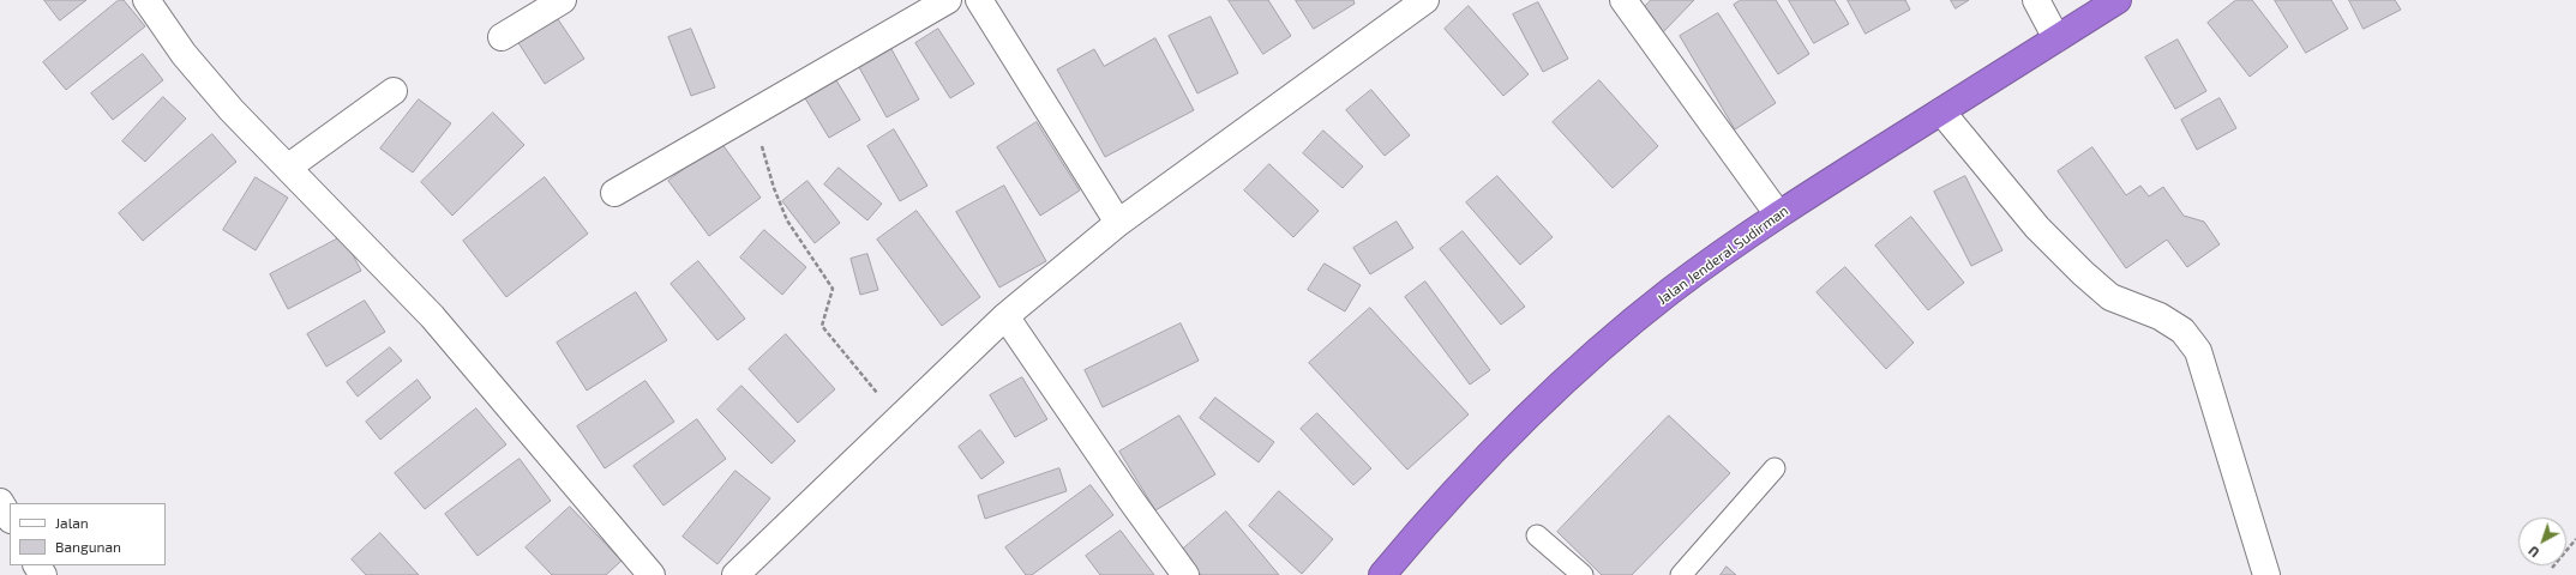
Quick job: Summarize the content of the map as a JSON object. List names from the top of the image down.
{
  "streets": {
    "highway": ["Jalan Jenderal Sudirman"]
  },
  "legend": ["Jalan", "Bangunan"],
  "north": "bottom left"
}
